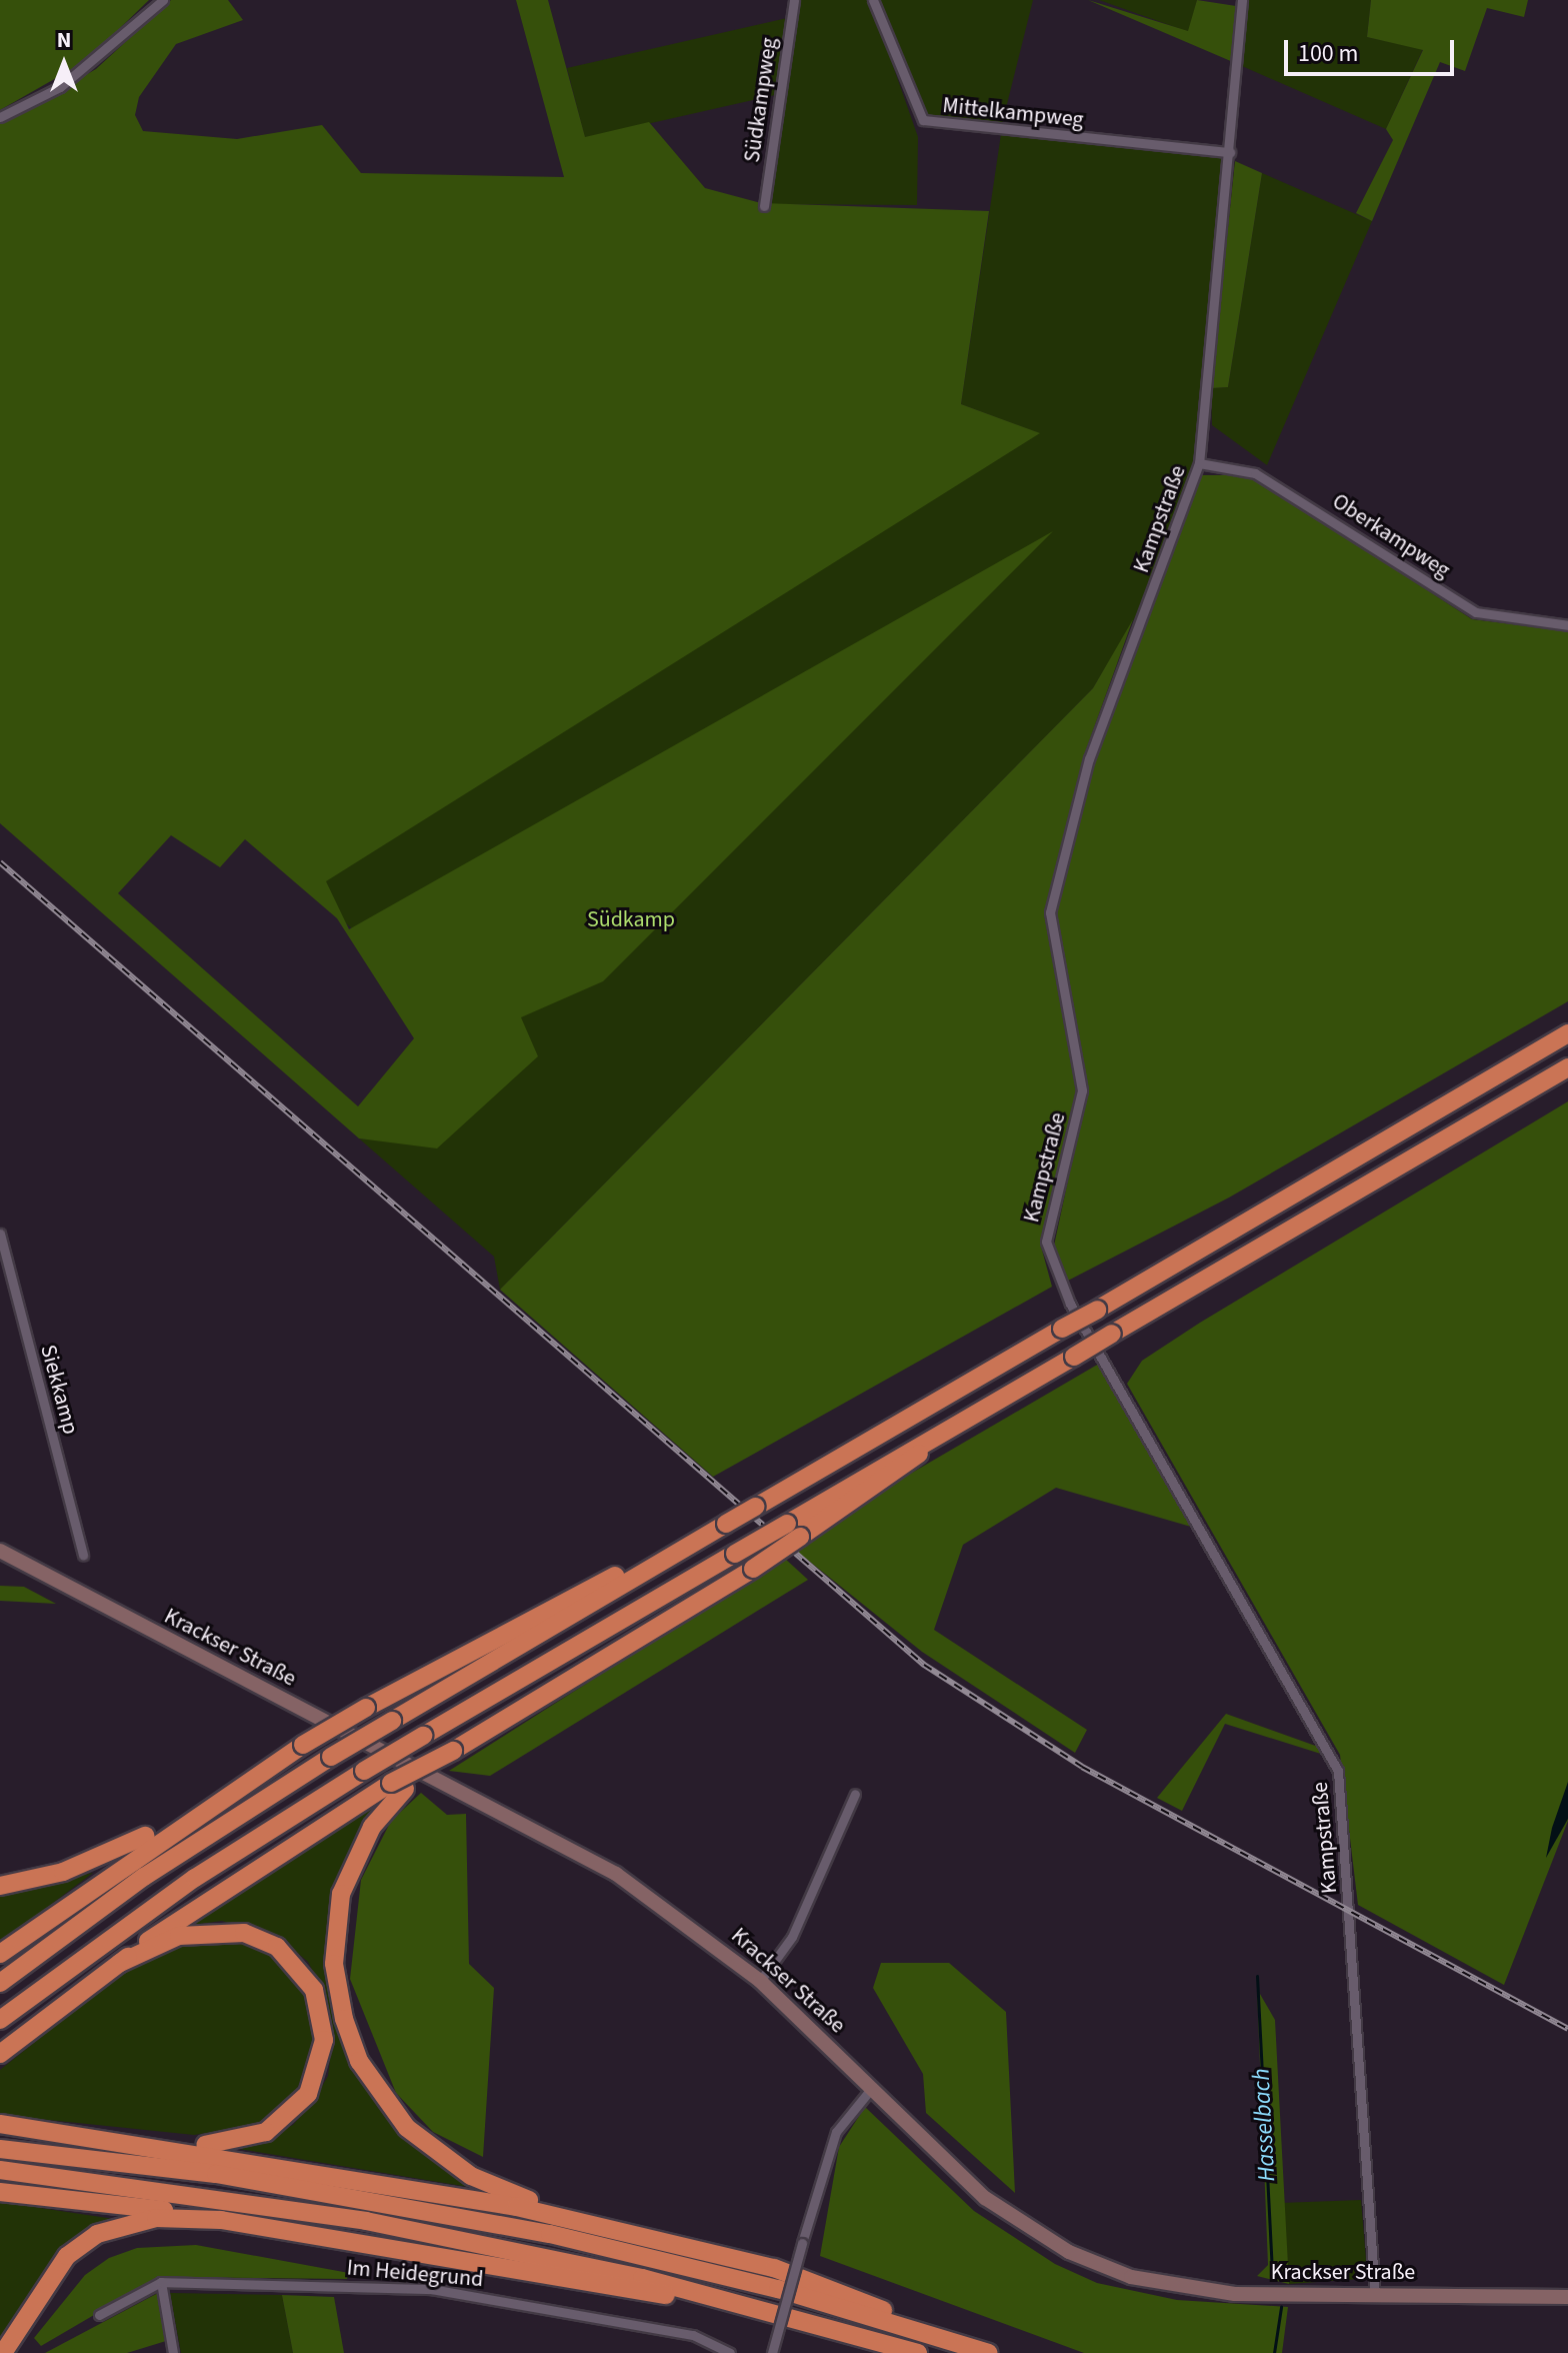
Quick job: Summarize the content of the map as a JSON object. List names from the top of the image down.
{
  "streets": {
    "street": [
      "Südkampweg",
      "Mittelkampweg",
      "Kampstraße",
      "Oberkampweg",
      "Siekkamp",
      "Krackser Straße",
      "Im Heidegrund"
    ]
  },
  "crossings": [
    ["Mittelkampweg", "Kampstraße"],
    ["Kampstraße", "Oberkampweg"],
    ["Kampstraße", "Krackser Straße"]
  ],
  "water": ["Hasselbach"],
  "parks": ["Südkamp"],
  "scale_bar": "100 m",
  "north": "top"
}
